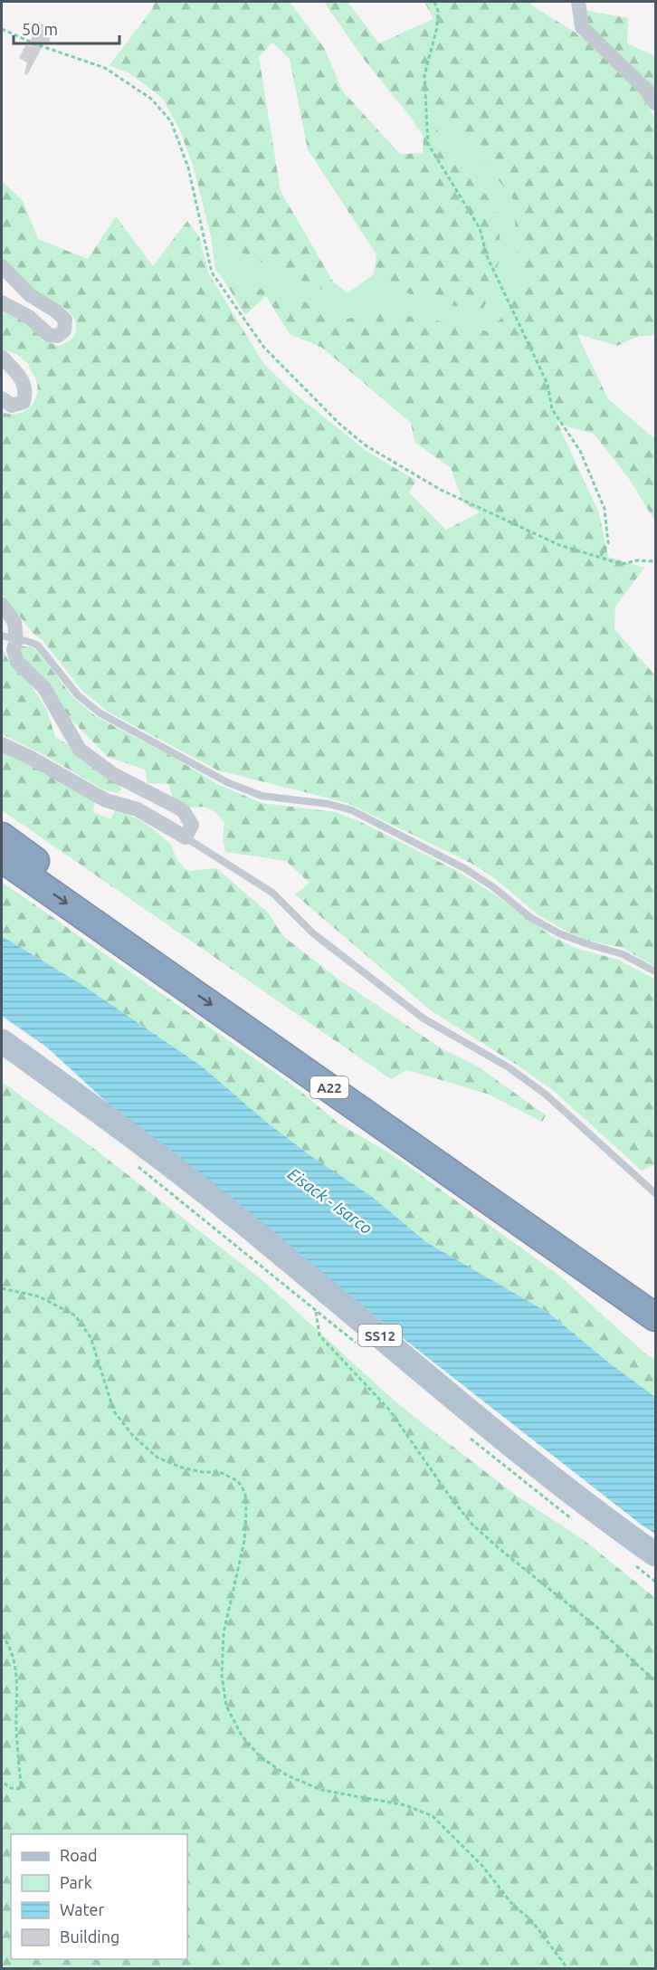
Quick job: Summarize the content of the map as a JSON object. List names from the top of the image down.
{
  "streets": {
    "highway": ["A22"],
    "main road": ["SS12"]
  },
  "water": ["Eisack - Isarco"],
  "legend": [
    "Road",
    "Park",
    "Water",
    "Building"
  ],
  "scale_bar": "50 m"
}
